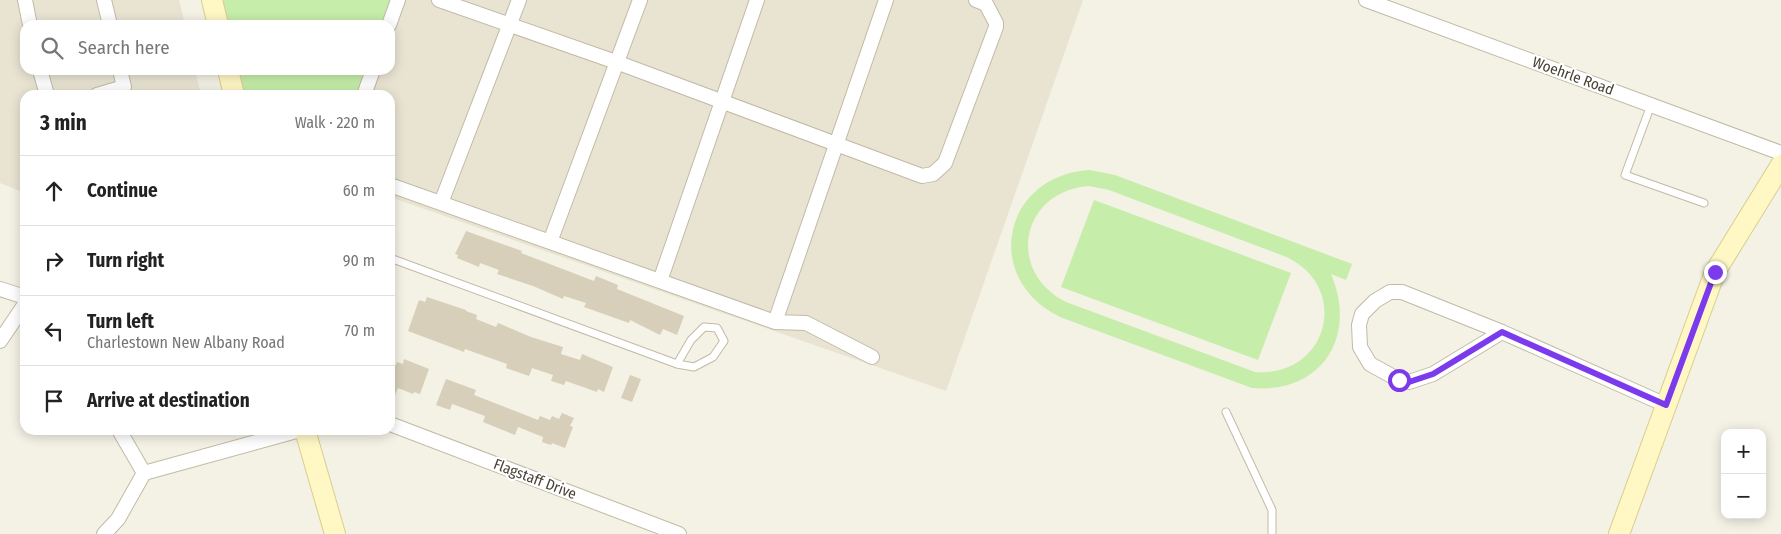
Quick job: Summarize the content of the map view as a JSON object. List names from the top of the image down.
{
  "streets": {
    "street": ["Woehrle Road", "Flagstaff Drive"]
  },
  "page": {
    "search": "Search here",
    "heading": ["3 min", "Walk · 220 m"],
    "list": [
      ["Continue", "60 m"],
      ["Turn right", "90 m"],
      ["Turn left", "Charlestown New Albany Road", "70 m"],
      "Arrive at destination"
    ],
    "map_buttons": ["+", "−"]
  }
}
